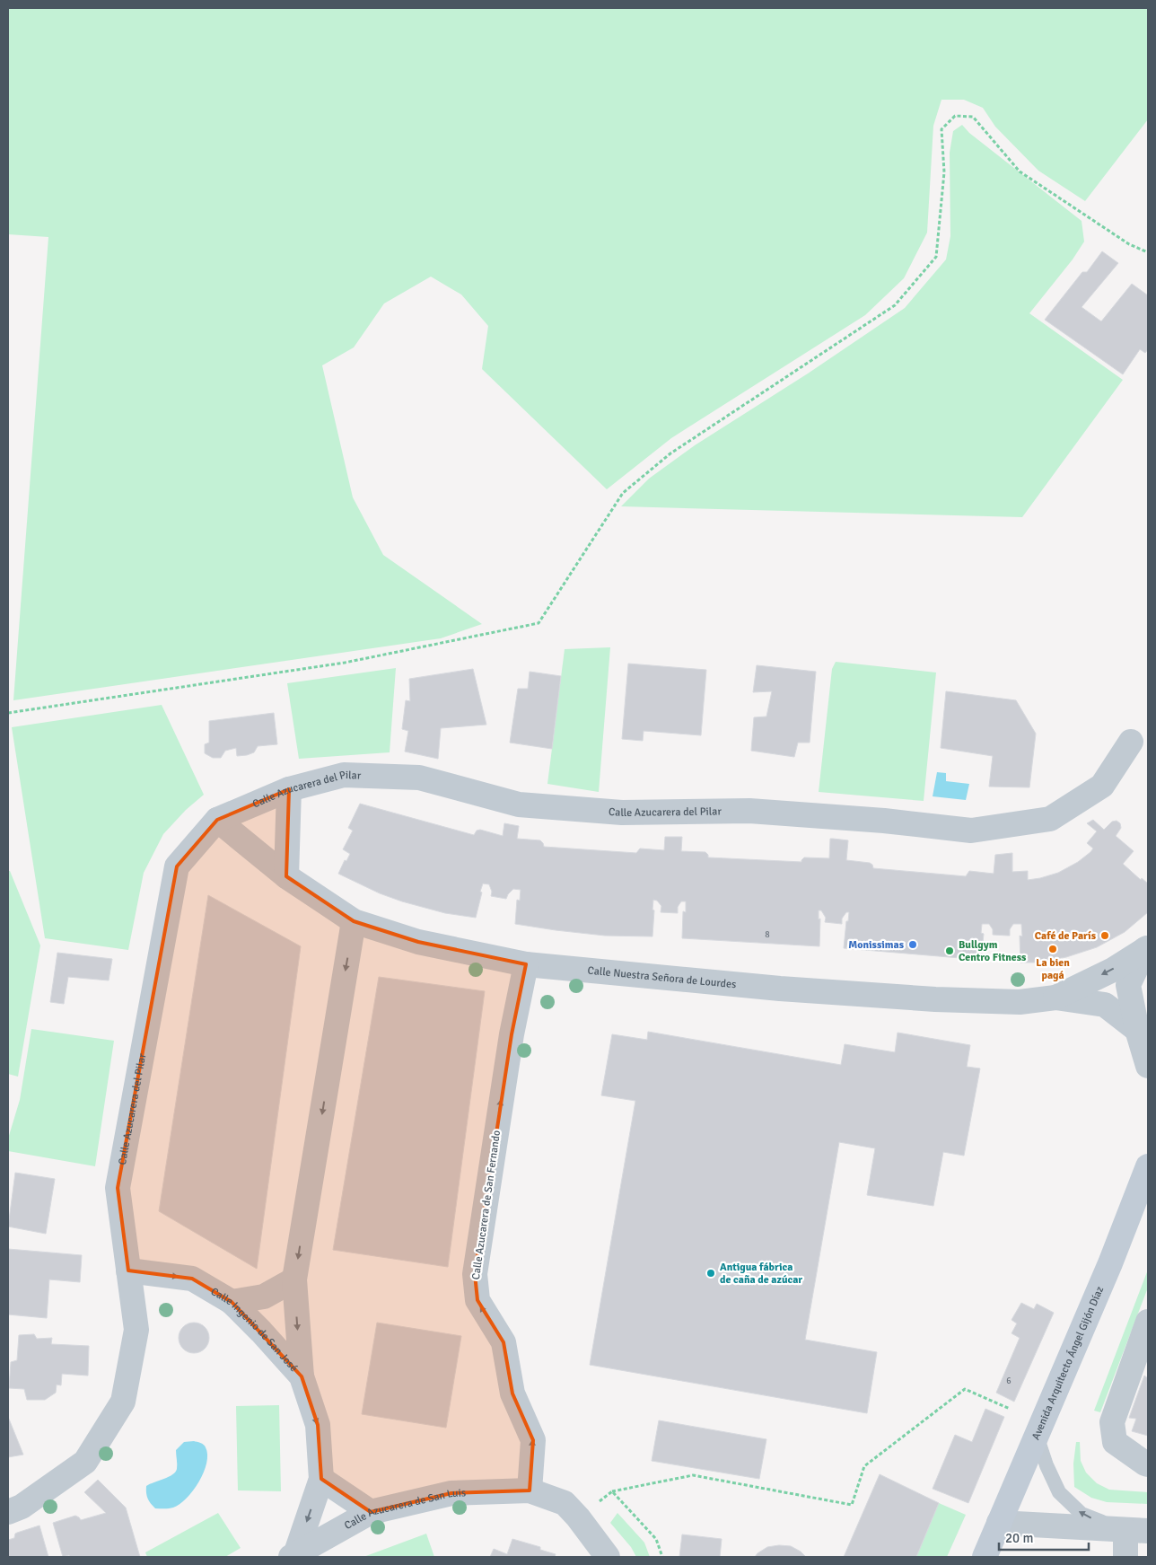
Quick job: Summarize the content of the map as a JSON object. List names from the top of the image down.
{
  "streets": {
    "main road": ["Avenida Arquitecto Ángel Gijón Díaz"],
    "street": [
      "Calle Azucarera del Pilar",
      "Calle Nuestra Señora de Lourdes",
      "Calle Azucarera de San Fernando",
      "Calle Ingenio de San José",
      "Calle Azucarera de San Luis"
    ]
  },
  "crossings": [
    ["Calle Azucarera del Pilar", "Calle Nuestra Señora de Lourdes"],
    ["Calle Azucarera del Pilar", "Calle Ingenio de San José"],
    ["Calle Nuestra Señora de Lourdes", "Calle Azucarera de San Fernando"],
    ["Calle Azucarera de San Fernando", "Calle Azucarera de San Luis"],
    ["Calle Ingenio de San José", "Calle Azucarera de San Luis"]
  ],
  "places": [
    "Café de París",
    "Monissimas",
    "La bien pagá",
    "Bullgym Centro Fitness",
    "Antigua fábrica de caña de azúcar"
  ],
  "house_numbers": ["8", "6"],
  "scale_bar": "20 m"
}
